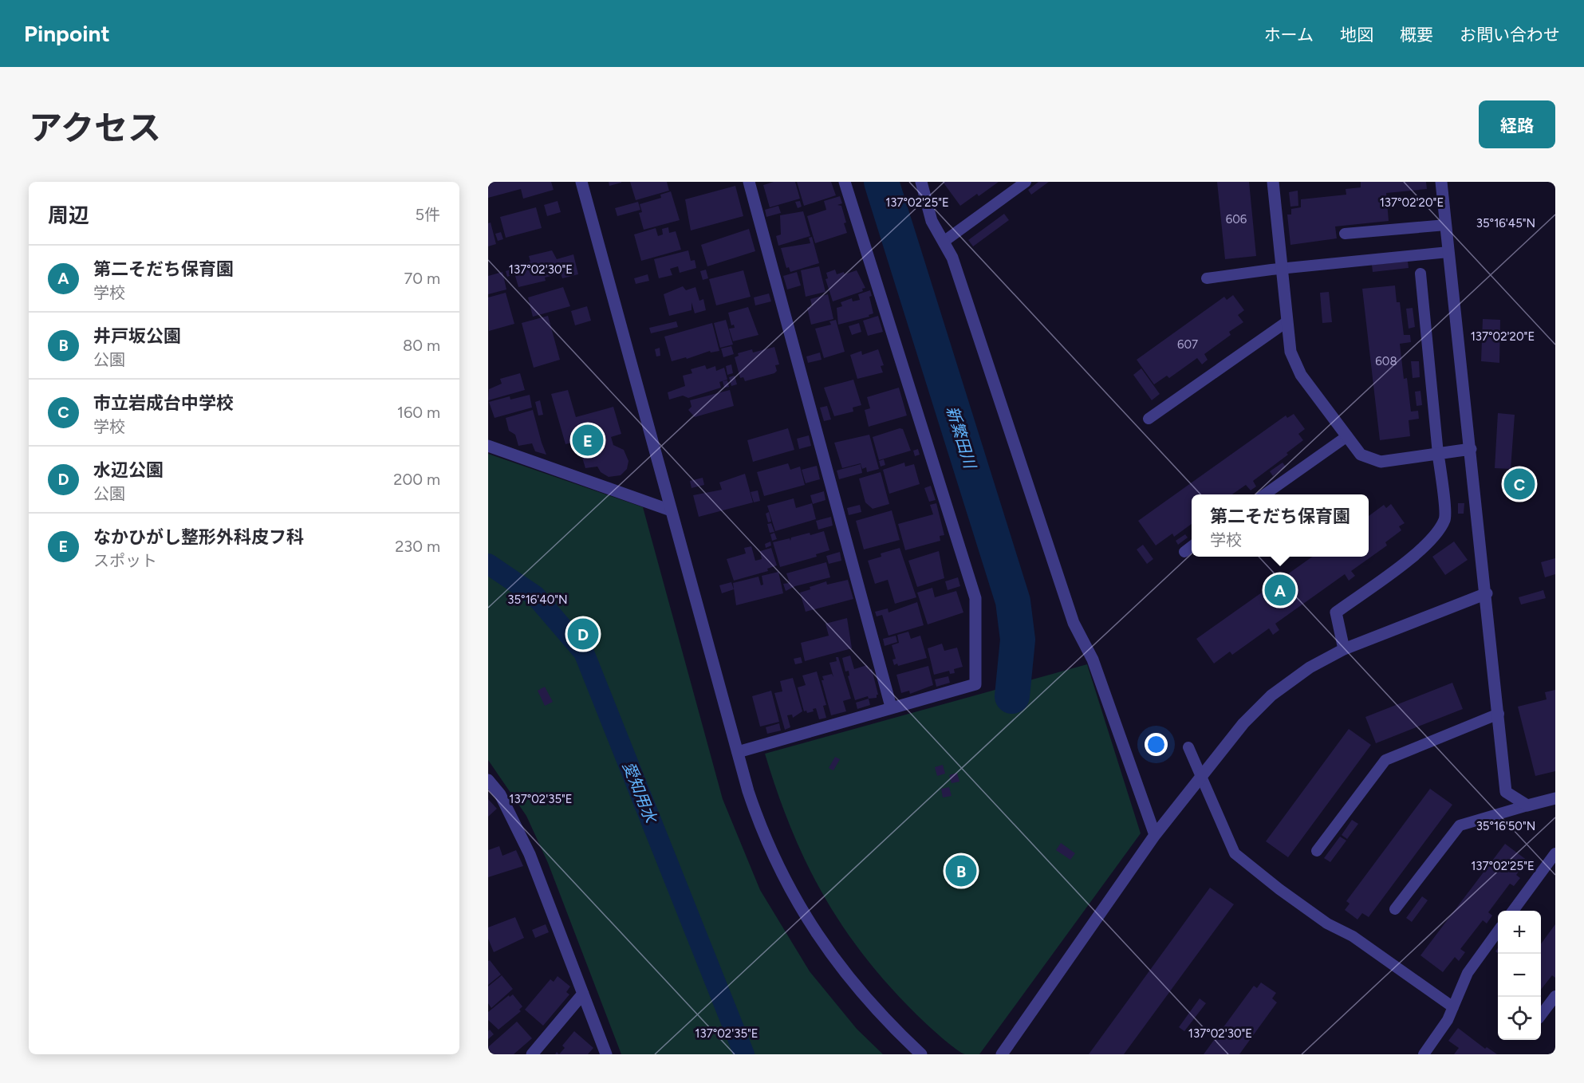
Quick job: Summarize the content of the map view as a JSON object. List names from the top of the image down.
{
  "water": ["新繁田川", "愛知用水"],
  "house_numbers": ["606", "607", "608"],
  "page": {
    "header": "Pinpoint",
    "nav": [
      "ホーム",
      "地図",
      "概要",
      "お問い合わせ"
    ],
    "title": "アクセス",
    "buttons": "経路",
    "heading": ["周辺", "5件"],
    "list": [
      {
        "mark": "A",
        "name": "第二そだち保育園",
        "note": "学校",
        "value": "70 m"
      },
      {
        "mark": "B",
        "name": "井戸坂公園",
        "note": "公園",
        "value": "80 m"
      },
      {
        "mark": "C",
        "name": "市立岩成台中学校",
        "note": "学校",
        "value": "160 m"
      },
      {
        "mark": "D",
        "name": "水辺公園",
        "note": "公園",
        "value": "200 m"
      },
      {
        "mark": "E",
        "name": "なかひがし整形外科皮フ科",
        "note": "スポット",
        "value": "230 m"
      }
    ],
    "pins": [
      "E",
      "C",
      "A",
      "D",
      "B"
    ],
    "popup": ["第二そだち保育園", "学校"],
    "map_buttons": ["+", "−"]
  },
  "coordinates": [
    "137°02'25\"E",
    "137°02'20\"E",
    "35°16'45\"N",
    "137°02'30\"E",
    "35°16'40\"N",
    "137°02'35\"E",
    "35°16'50\"N"
  ]
}
